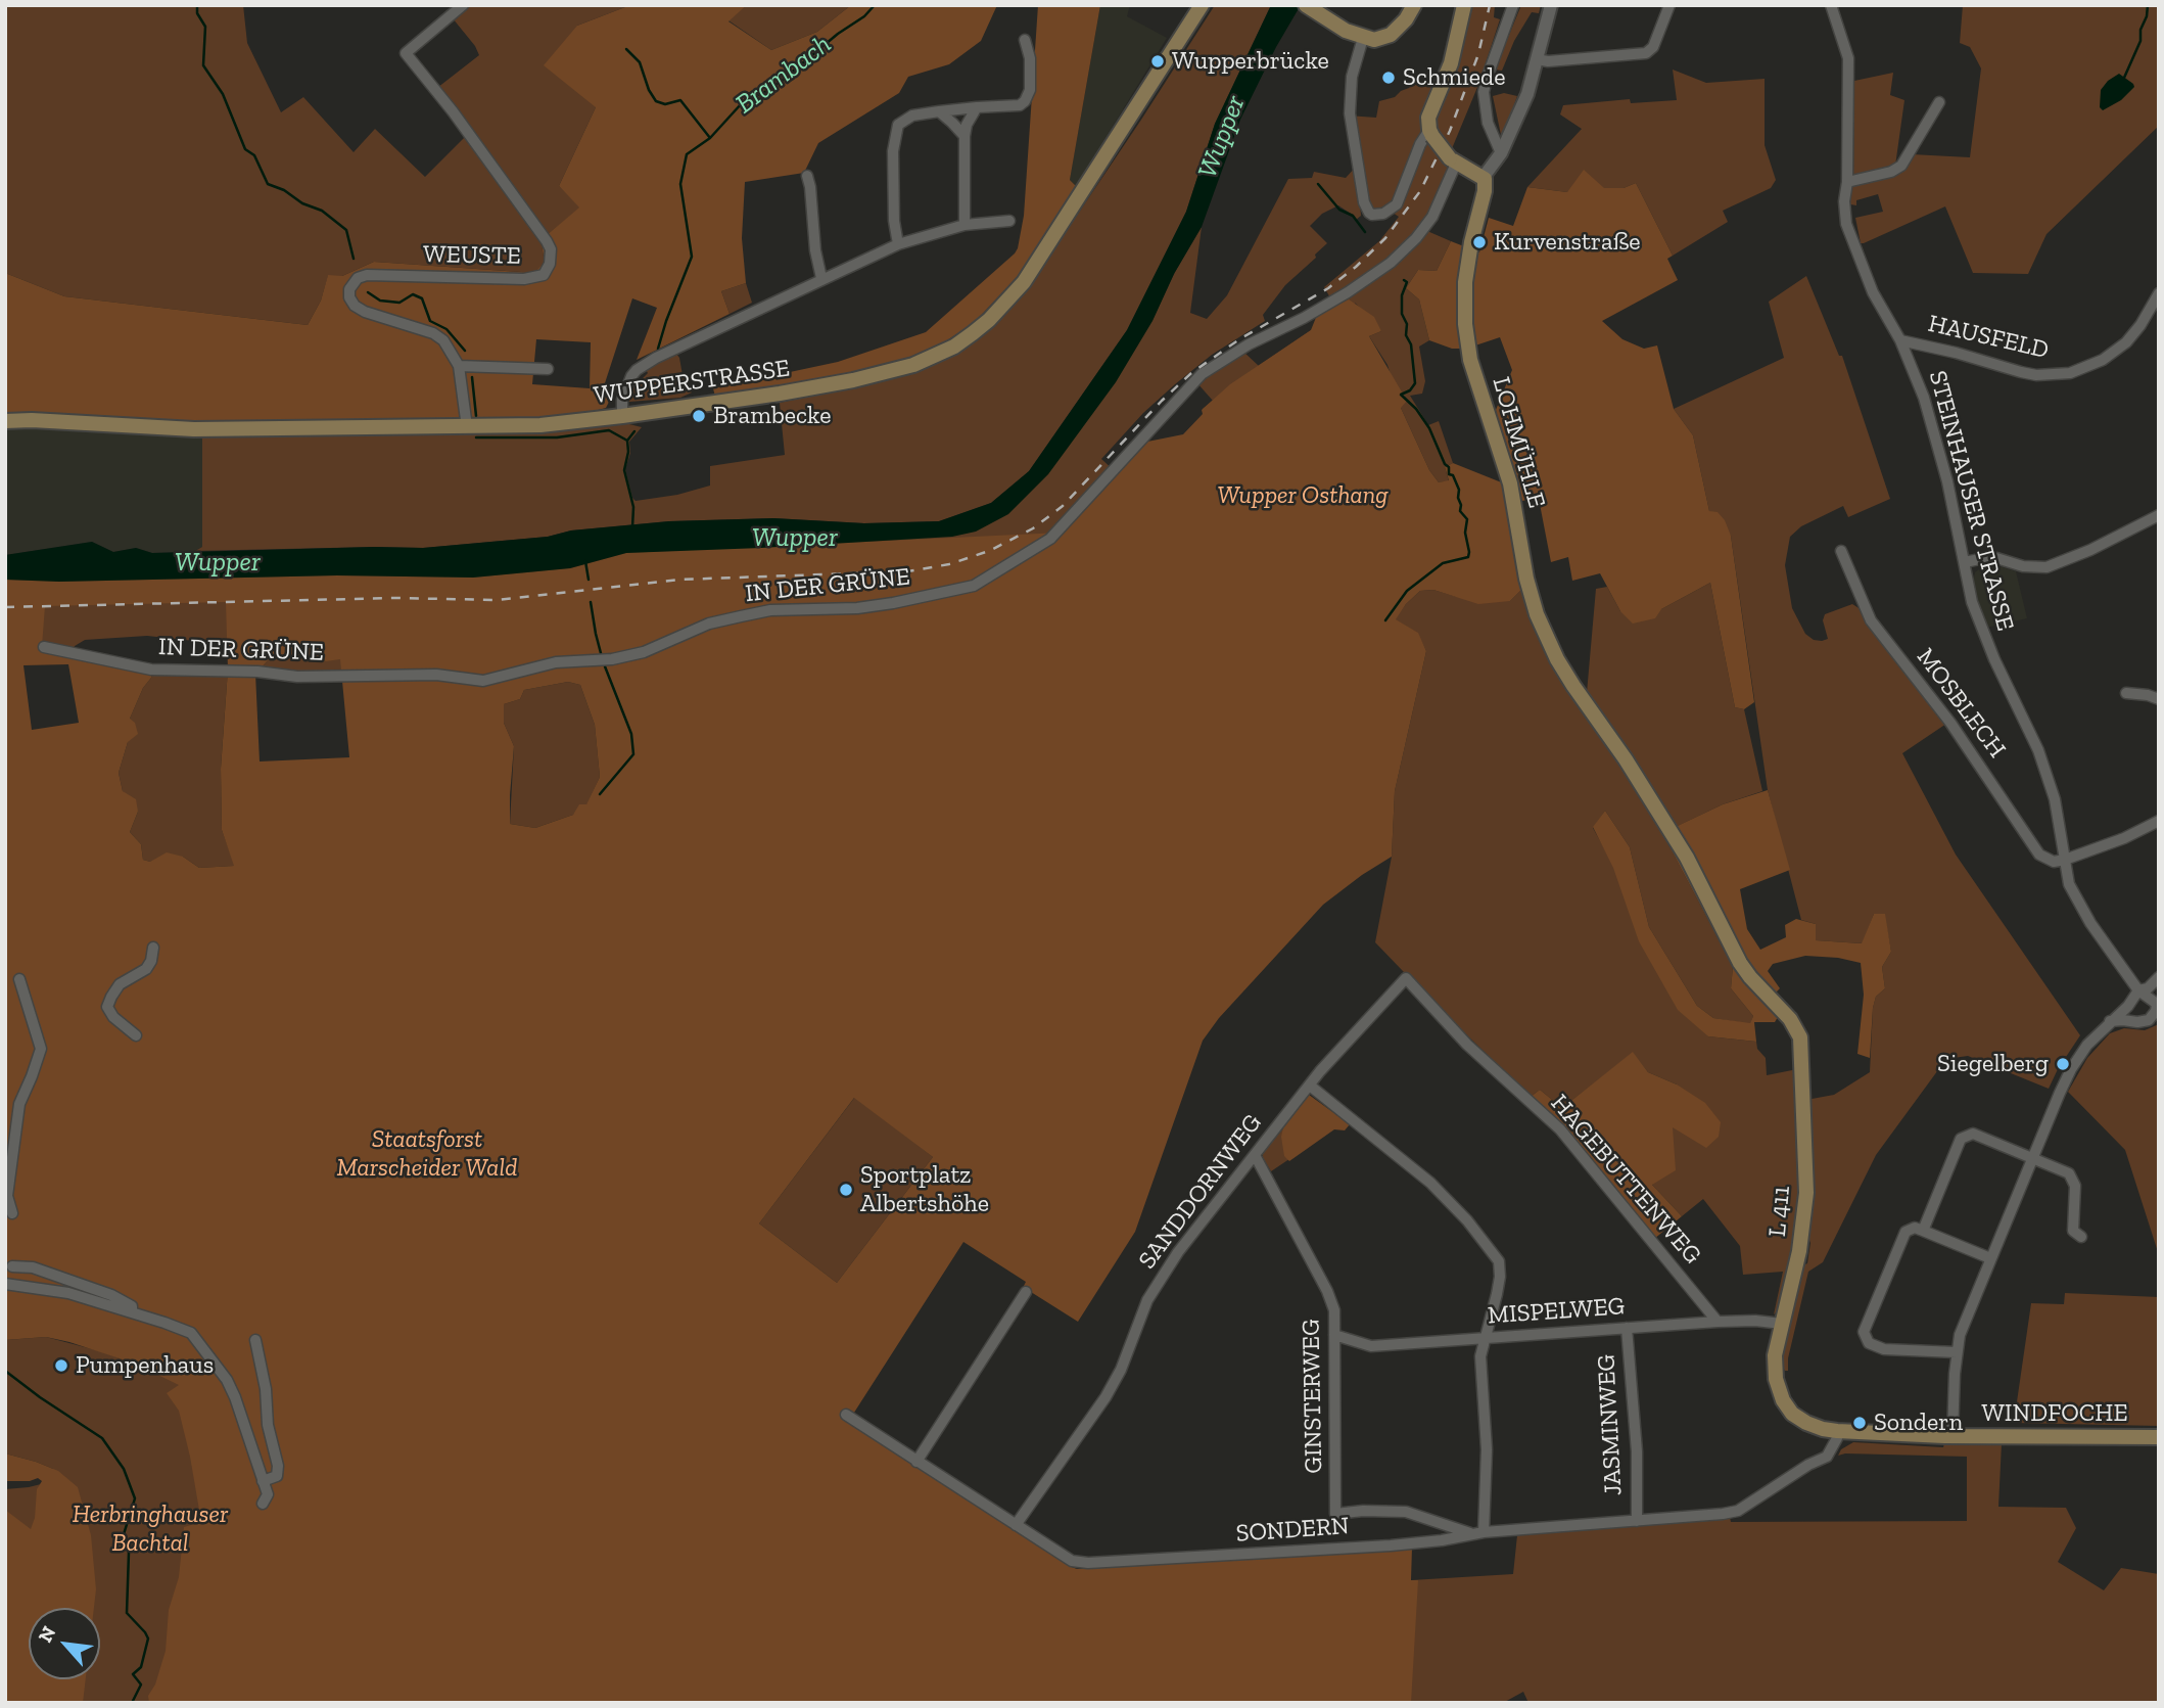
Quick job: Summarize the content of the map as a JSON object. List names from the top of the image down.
{
  "streets": {
    "main road": [
      "WUPPERSTRASSE",
      "LOHMÜHLE",
      "L 411",
      "WINDFOCHE"
    ],
    "street": [
      "WEUSTE",
      "HAUSFELD",
      "STEINHAUSER STRASSE",
      "IN DER GRÜNE",
      "MOSBLECH",
      "HAGEBUTTENWEG",
      "SANDDORNWEG",
      "MISPELWEG",
      "GINSTERWEG",
      "JASMINWEG",
      "SONDERN"
    ]
  },
  "crossings": [
    ["WEUSTE", "WUPPERSTRASSE"],
    ["HAUSFELD", "STEINHAUSER STRASSE"],
    ["LOHMÜHLE", "L 411"],
    ["STEINHAUSER STRASSE", "MOSBLECH"],
    ["HAGEBUTTENWEG", "SANDDORNWEG"],
    ["HAGEBUTTENWEG", "MISPELWEG"],
    ["SANDDORNWEG", "GINSTERWEG"],
    ["SANDDORNWEG", "SONDERN"],
    ["L 411", "MISPELWEG"],
    ["L 411", "WINDFOCHE"],
    ["MISPELWEG", "GINSTERWEG"],
    ["MISPELWEG", "WINDFOCHE"],
    ["MISPELWEG", "JASMINWEG"],
    ["GINSTERWEG", "SONDERN"],
    ["WINDFOCHE", "SONDERN"],
    ["JASMINWEG", "SONDERN"]
  ],
  "water": ["Brambach", "Wupper"],
  "parks": ["Wupper Osthang", "Staatsforst Marscheider Wald", "Herbringhauser Bachtal"],
  "places": [
    "Wupperbrücke",
    "Schmiede",
    "Kurvenstraße",
    "Brambecke",
    "Siegelberg",
    "Sportplatz Albertshöhe",
    "Pumpenhaus",
    "Sondern"
  ],
  "north": "top left"
}
